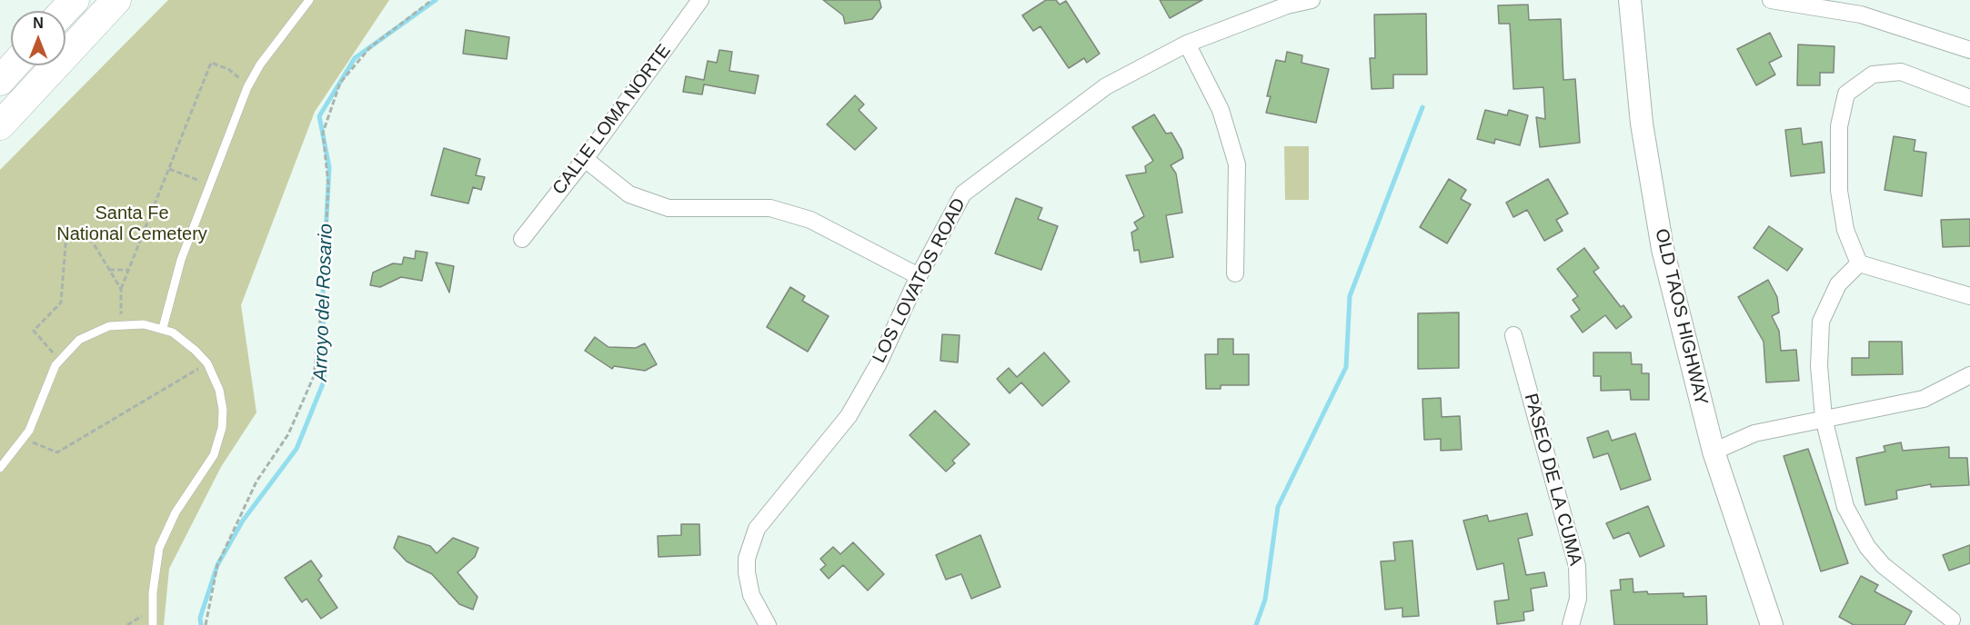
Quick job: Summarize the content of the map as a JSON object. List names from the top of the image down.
{
  "streets": {
    "street": [
      "CALLE LOMA NORTE",
      "LOS LOVATOS ROAD",
      "OLD TAOS HIGHWAY",
      "PASEO DE LA CUMA"
    ]
  },
  "water": ["Arroyo del Rosario"],
  "parks": ["Santa Fe National Cemetery"],
  "north": "top"
}
